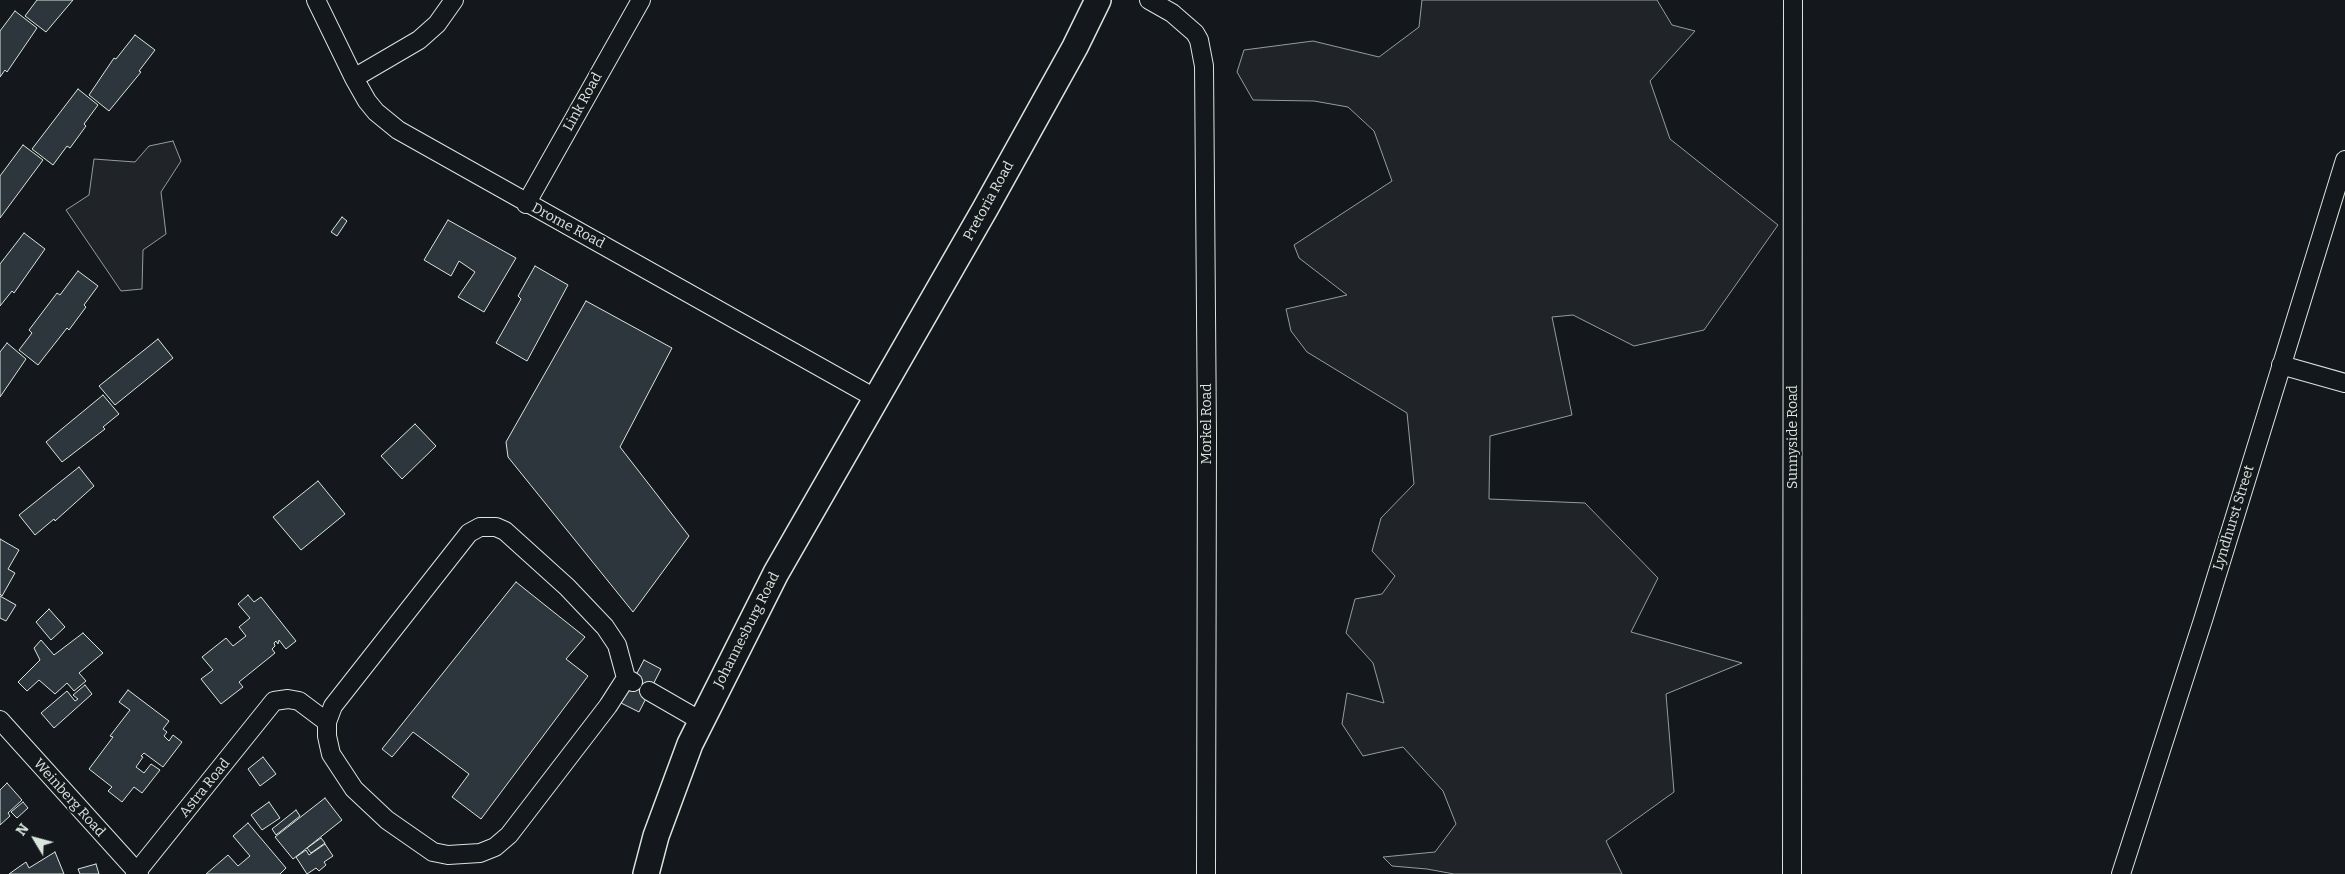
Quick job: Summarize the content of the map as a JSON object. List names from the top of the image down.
{
  "streets": {
    "main road": ["Pretoria Road", "Johannesburg Road"],
    "street": [
      "Link Road",
      "Drome Road",
      "Morkel Road",
      "Sunnyside Road",
      "Lyndhurst Street",
      "Astra Road",
      "Weinberg Road"
    ]
  },
  "crossings": [
    ["Link Road", "Drome Road"],
    ["Pretoria Road", "Drome Road"],
    ["Pretoria Road", "Johannesburg Road"],
    ["Drome Road", "Johannesburg Road"],
    ["Astra Road", "Weinberg Road"]
  ],
  "north": "top left"
}
